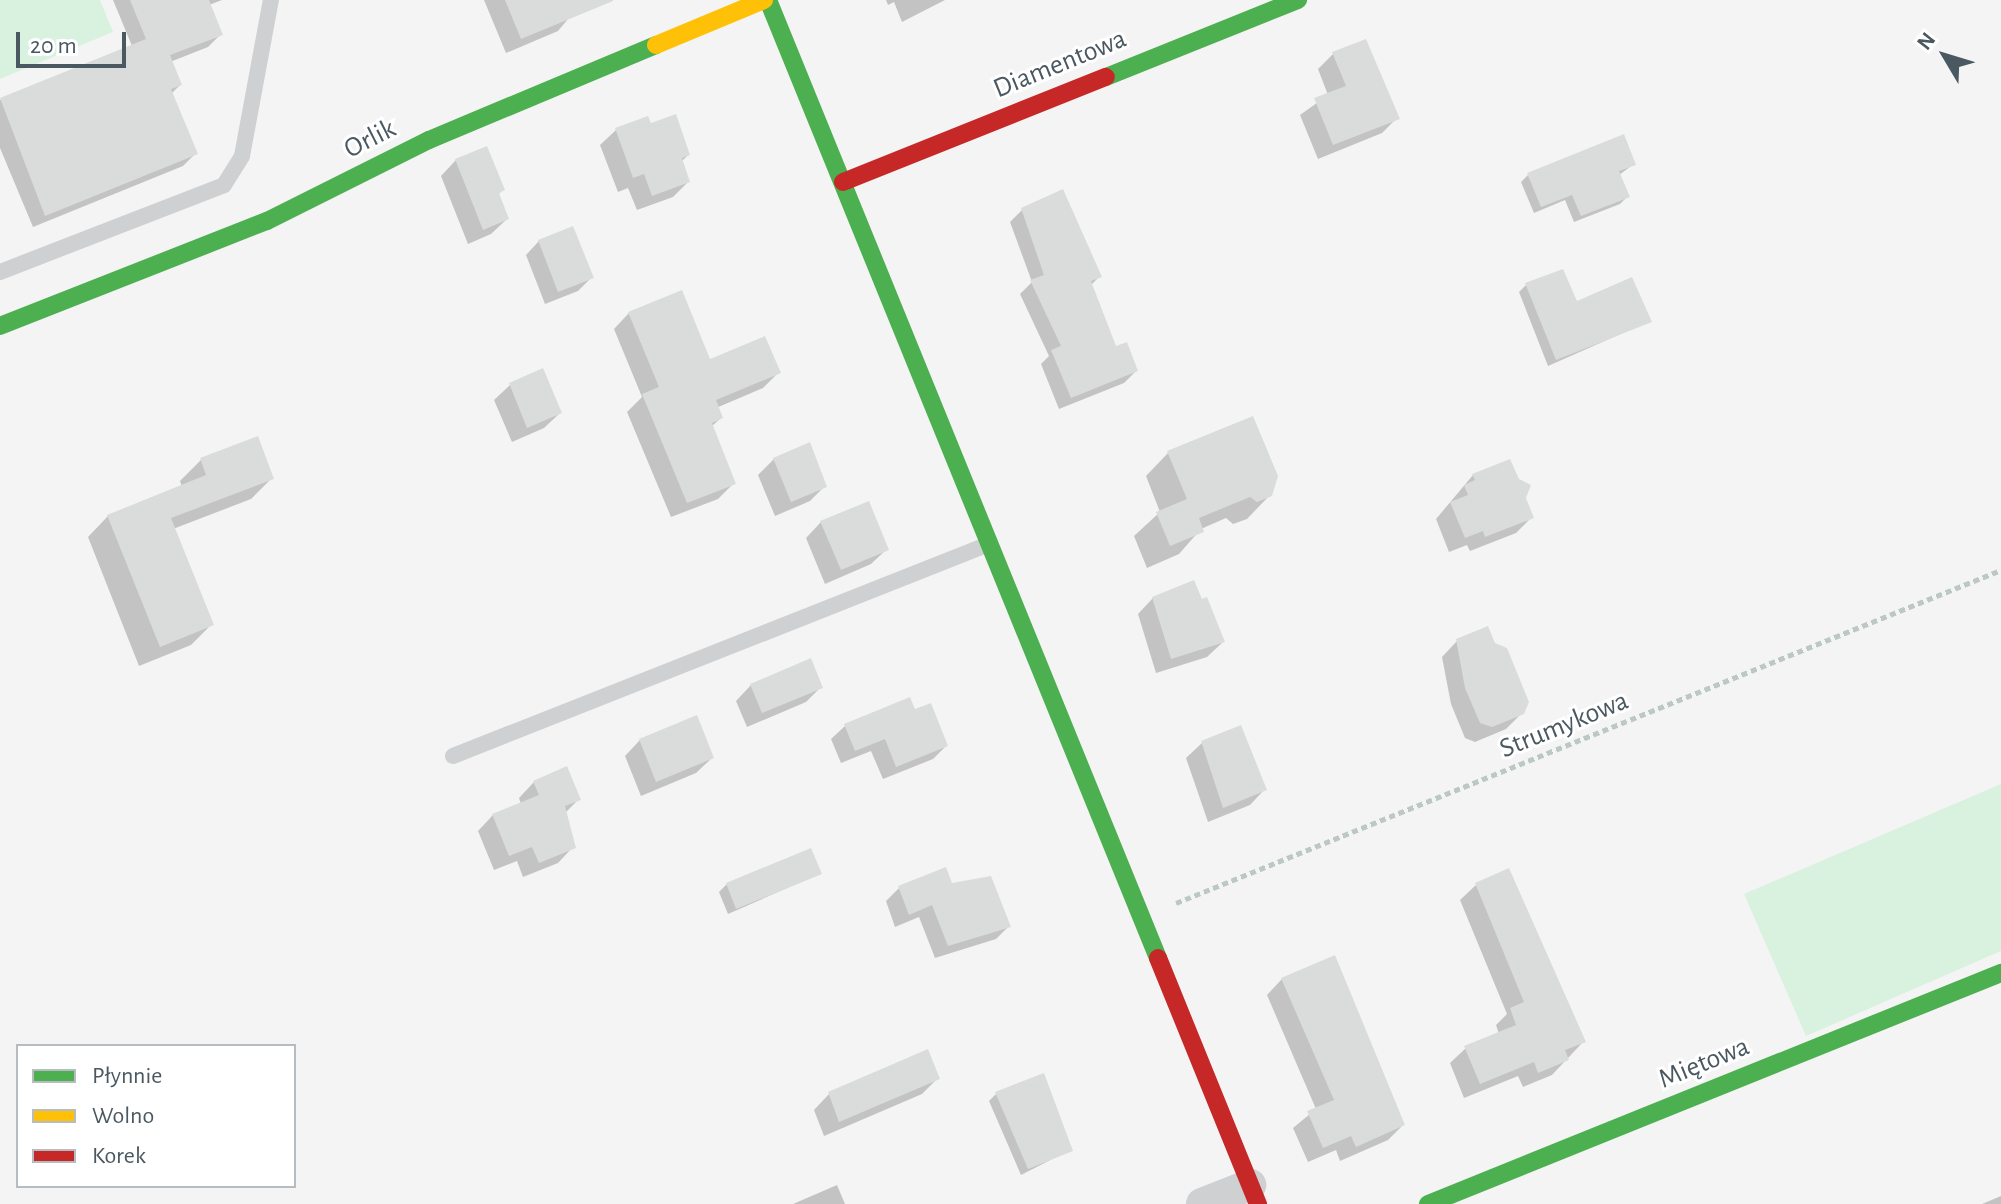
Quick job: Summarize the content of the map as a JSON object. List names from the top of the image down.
{
  "streets": {
    "street": ["Diamentowa", "Orlik", "Miętowa"],
    "path": ["Strumykowa"]
  },
  "legend": ["Płynnie", "Wolno", "Korek"],
  "scale_bar": "20 m",
  "north": "top left"
}
